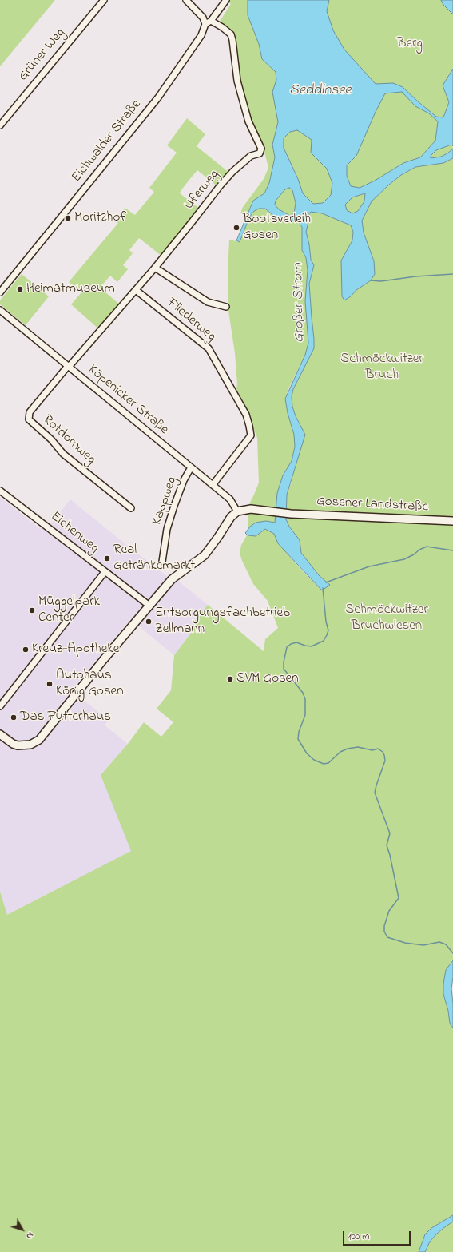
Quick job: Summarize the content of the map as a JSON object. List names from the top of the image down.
{
  "streets": {
    "main road": ["Gosener Landstraße"],
    "street": [
      "Grüner Weg",
      "Eichwalder Straße",
      "Uferweg",
      "Fliederweg",
      "Köpenicker Straße",
      "Rotdornweg",
      "Kappweg",
      "Eichenweg"
    ]
  },
  "crossings": [
    ["Uferweg", "Fliederweg"],
    ["Uferweg", "Köpenicker Straße"],
    ["Uferweg", "Rotdornweg"],
    ["Fliederweg", "Köpenicker Straße"],
    ["Köpenicker Straße", "Rotdornweg"],
    ["Köpenicker Straße", "Kappweg"],
    ["Köpenicker Straße", "Gosener Landstraße"]
  ],
  "water": ["Seddinsee", "Großer Strom"],
  "parks": ["Berg", "Schmöckwitzer Bruch", "Schmöckwitzer Bruchwiesen"],
  "places": [
    "Moritzhof",
    "Bootsverleih Gosen",
    "Heimatmuseum",
    "Real Getränkemarkt",
    "Müggelpark Center",
    "Entsorgungsfachbetrieb Zellmann",
    "Kreuz-Apotheke",
    "SVM Gosen",
    "Autohaus König Gosen",
    "Das Futterhaus"
  ],
  "scale_bar": "100 m",
  "north": "bottom right"
}
